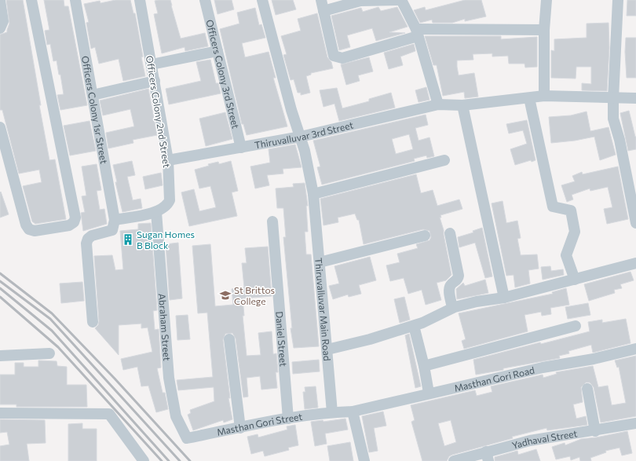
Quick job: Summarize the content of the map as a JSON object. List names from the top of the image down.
{
  "streets": {
    "street": [
      "Officers Colony 3rd Street",
      "Officers Colony 1sr Street",
      "Officers Colony 2nd Street",
      "Thiruvalluvar 3rd Street",
      "Thiruvalluvar Main Road",
      "Abraham Street",
      "Daniel Street",
      "Masthan Gori Road",
      "Masthan Gori Street",
      "Yadhaval Street"
    ]
  },
  "crossings": [
    ["Officers Colony 3rd Street", "Thiruvalluvar 3rd Street"],
    ["Officers Colony 1sr Street", "Officers Colony 2nd Street"],
    ["Officers Colony 2nd Street", "Thiruvalluvar 3rd Street"],
    ["Officers Colony 2nd Street", "Abraham Street"],
    ["Thiruvalluvar 3rd Street", "Thiruvalluvar Main Road"],
    ["Thiruvalluvar Main Road", "Masthan Gori Street"],
    ["Abraham Street", "Masthan Gori Street"],
    ["Daniel Street", "Masthan Gori Street"]
  ],
  "places": {
    "building": ["Sugan Homes B Block"],
    "school or university": ["St Brittos College"]
  }
}
